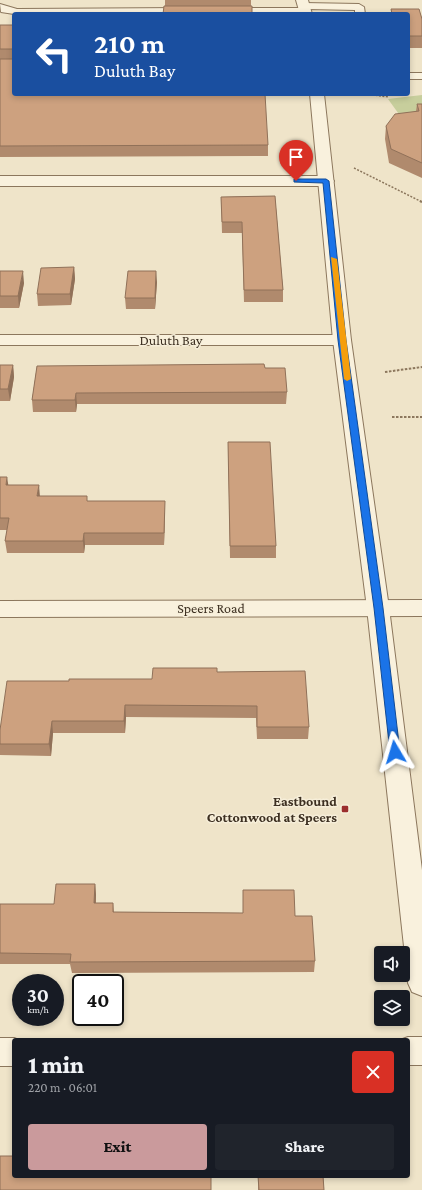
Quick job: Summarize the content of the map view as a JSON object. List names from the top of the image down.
{
  "streets": {
    "street": ["Duluth Bay", "Speers Road"]
  },
  "places": {
    "transit": ["Eastbound Cottonwood at Speers"]
  },
  "page": {
    "turn": ["210 m", "Duluth Bay"],
    "speed": "30 km/h",
    "limit": "40",
    "heading": ["1 min", "220 m · 06:01"],
    "buttons": ["Exit", "Share"]
  }
}
